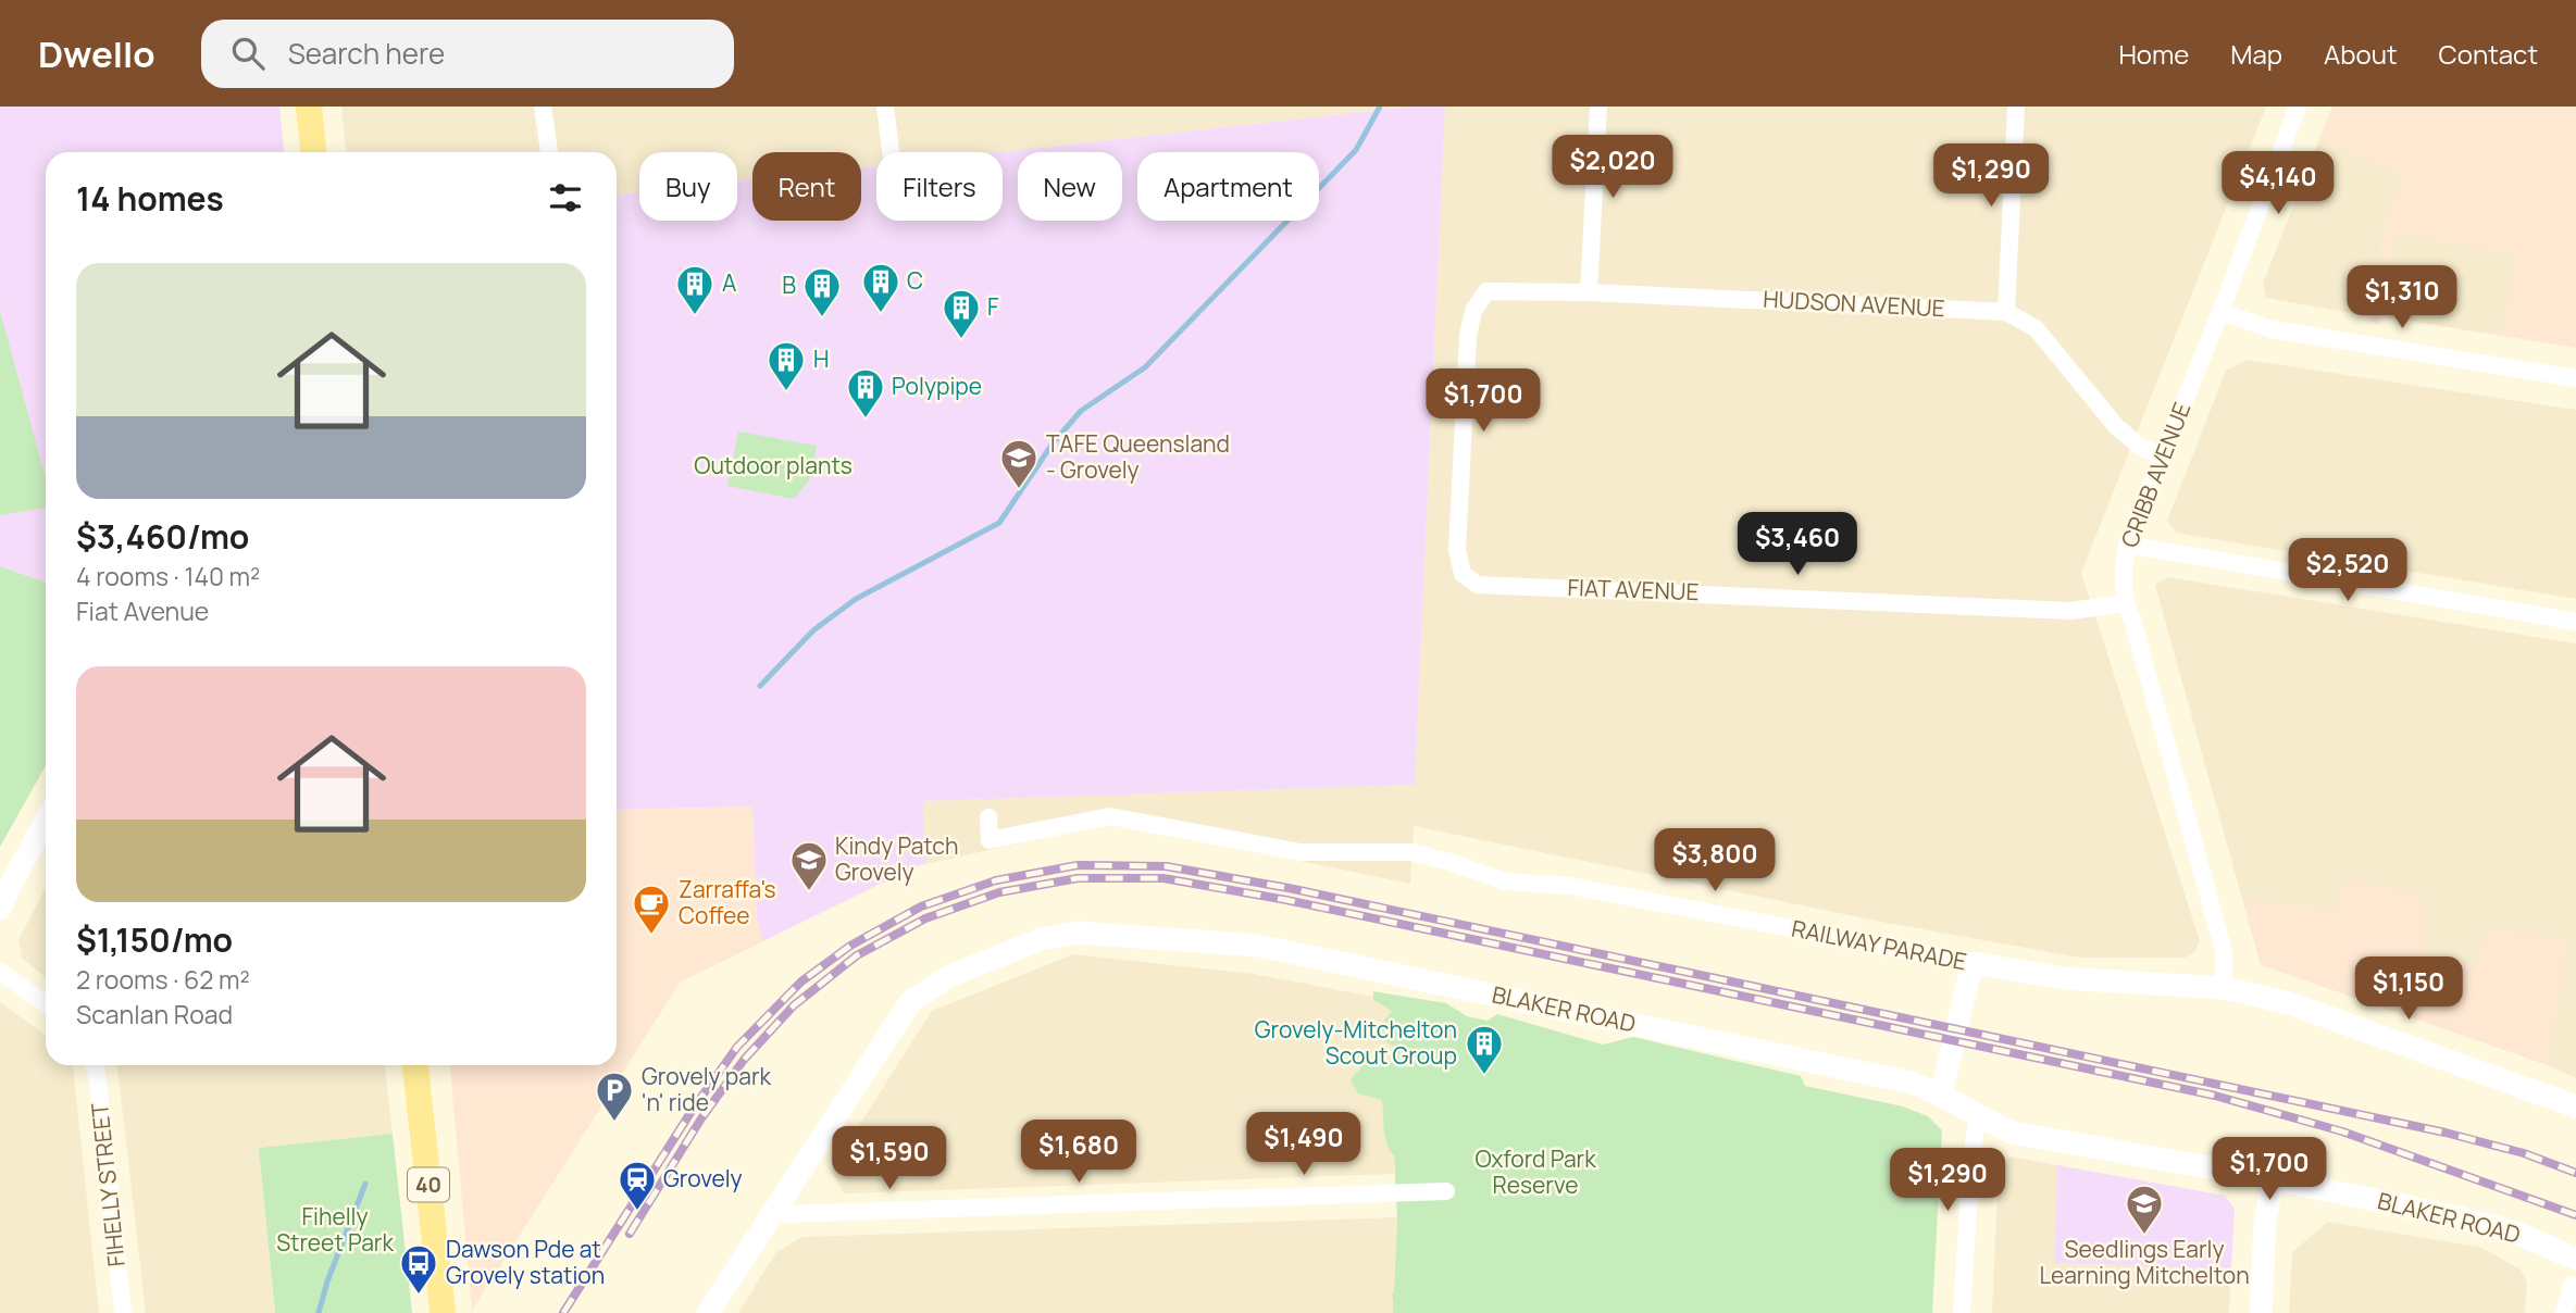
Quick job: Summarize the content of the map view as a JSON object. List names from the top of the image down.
{
  "streets": {
    "main road": ["40"],
    "street": [
      "HUDSON AVENUE",
      "CRIBB AVENUE",
      "FIAT AVENUE",
      "RAILWAY PARADE",
      "BLAKER ROAD",
      "FIHELLY STREET"
    ]
  },
  "crossings": [
    ["HUDSON AVENUE", "CRIBB AVENUE"],
    ["HUDSON AVENUE", "FIAT AVENUE"],
    ["CRIBB AVENUE", "FIAT AVENUE"],
    ["CRIBB AVENUE", "RAILWAY PARADE"]
  ],
  "parks": ["Outdoor plants", "Oxford Park Reserve", "Fihelly Street Park"],
  "places": {
    "building": [
      "C",
      "A",
      "B",
      "F",
      "H",
      "Polypipe",
      "Grovely-Mitchelton Scout Group"
    ],
    "school or university": ["TAFE Queensland - Grovely", "Kindy Patch Grovely", "Seedlings Early Learning Mitchelton"],
    "cafe": ["Zarraffa's Coffee"],
    "parking": ["Grovely park 'n' ride"],
    "station": ["Grovely"],
    "bus stop": ["Dawson Pde at Grovely station"]
  },
  "page": {
    "header": "Dwello",
    "search": "Search here",
    "nav": [
      "Home",
      "Map",
      "About",
      "Contact"
    ],
    "price": [
      "$2,020",
      "$1,290",
      "$4,140",
      "$1,310",
      "$1,700",
      "$3,460",
      "$2,520",
      "$3,800",
      "$1,150",
      "$1,490",
      "$1,680",
      "$1,590",
      "$1,700",
      "$1,290"
    ],
    "chip": [
      "Buy",
      "Rent",
      "Filters",
      "New",
      "Apartment"
    ],
    "heading": "14 homes",
    "list": [
      {
        "name": "$3,460/mo",
        "note": "4 rooms · 140 m² · Fiat Avenue"
      },
      {
        "name": "$1,150/mo",
        "note": "2 rooms · 62 m² · Scanlan Road"
      }
    ]
  }
}
